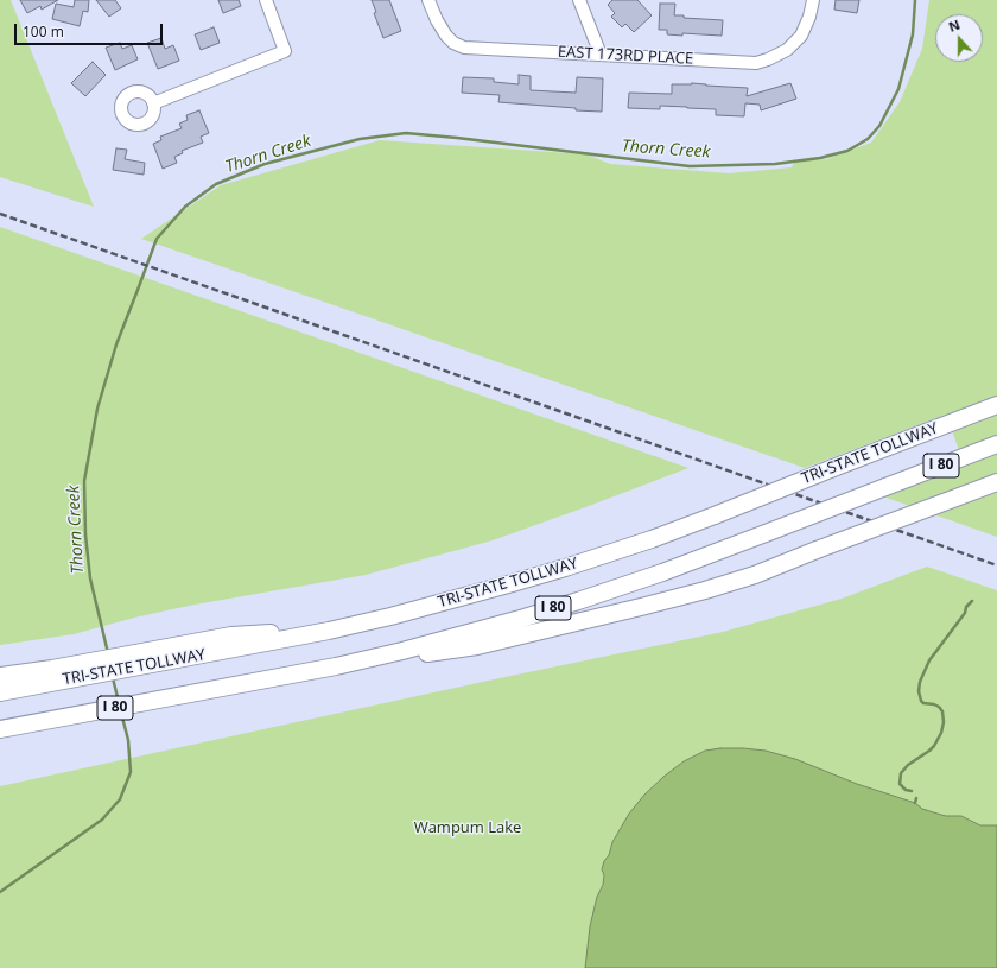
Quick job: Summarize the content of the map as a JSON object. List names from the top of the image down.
{
  "streets": {
    "highway": ["TRI-STATE TOLLWAY", "I 80"],
    "street": ["EAST 173RD PLACE"]
  },
  "water": ["Thorn Creek"],
  "parks": ["Wampum Lake"],
  "scale_bar": "100 m",
  "north": "top"
}
